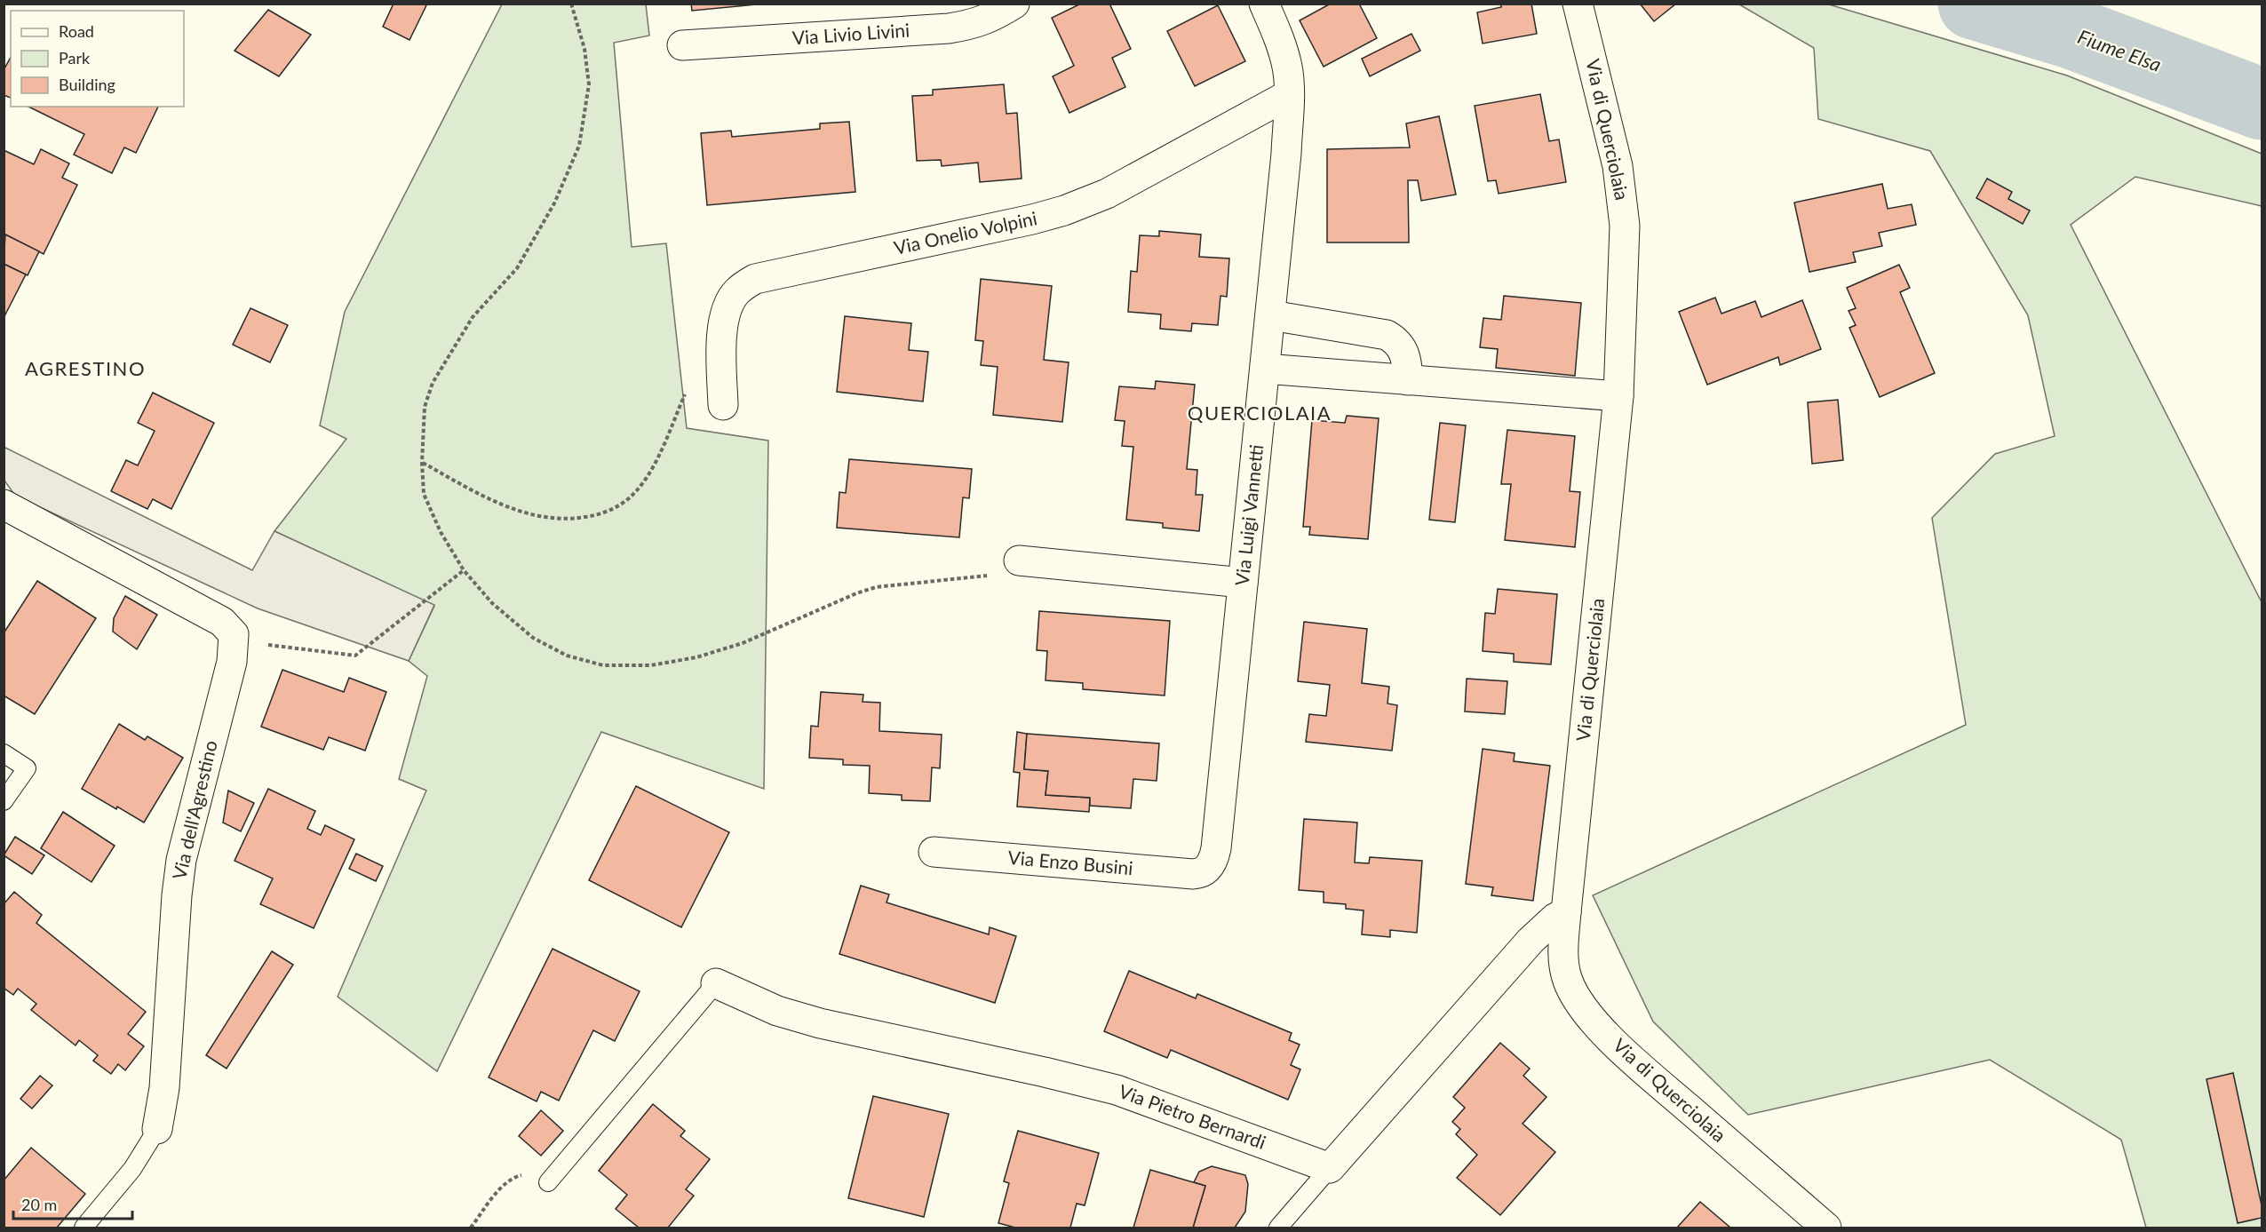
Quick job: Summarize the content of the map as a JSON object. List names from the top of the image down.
{
  "streets": {
    "street": [
      "Via Livio Livini",
      "Via di Querciolaia",
      "Via Onelio Volpini",
      "Via Luigi Vannetti",
      "Via dell'Agrestino",
      "Via Enzo Busini",
      "Via Pietro Bernardi"
    ]
  },
  "crossings": [
    ["Via Onelio Volpini", "Via Luigi Vannetti"],
    ["Via Luigi Vannetti", "Via Enzo Busini"]
  ],
  "districts": ["AGRESTINO", "QUERCIOLAIA"],
  "water": ["Fiume Elsa"],
  "legend": ["Road", "Park", "Building"],
  "scale_bar": "20 m"
}
